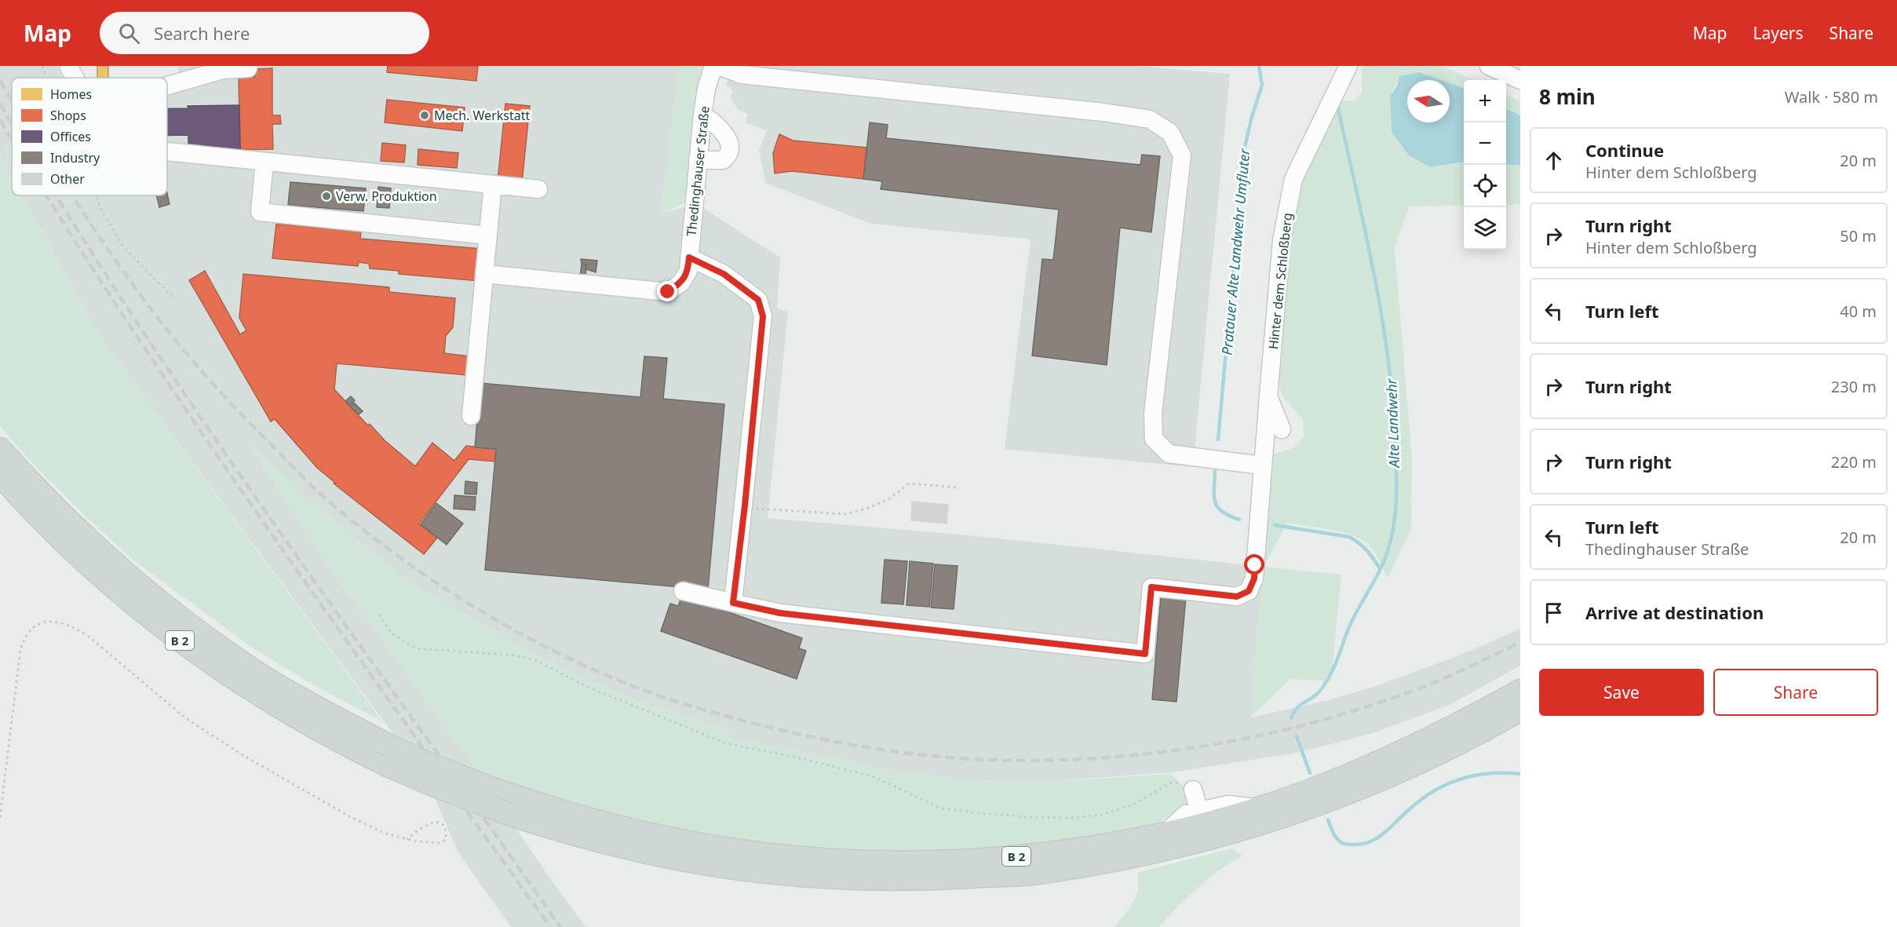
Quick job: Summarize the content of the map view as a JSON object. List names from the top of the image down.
{
  "streets": {
    "main road": ["B 2"],
    "street": ["Thedinghauser Straße", "Hinter dem Schloßberg"]
  },
  "water": ["Pratauer Alte Landwehr Umfluter", "Alte Landwehr"],
  "places": ["Mech. Werkstatt", "Verw. Produktion"],
  "legend": [
    "Homes",
    "Shops",
    "Offices",
    "Industry",
    "Other"
  ],
  "north": "left",
  "page": {
    "header": "Map",
    "search": "Search here",
    "nav": ["Map", "Layers", "Share"],
    "heading": ["8 min", "Walk · 580 m"],
    "map_buttons": ["+", "−"],
    "list": [
      ["Continue", "Hinter dem Schloßberg", "20 m"],
      ["Turn right", "Hinter dem Schloßberg", "50 m"],
      ["Turn left", "40 m"],
      ["Turn right", "230 m"],
      ["Turn right", "220 m"],
      ["Turn left", "Thedinghauser Straße", "20 m"],
      "Arrive at destination"
    ],
    "buttons": ["Save", "Share"]
  }
}
